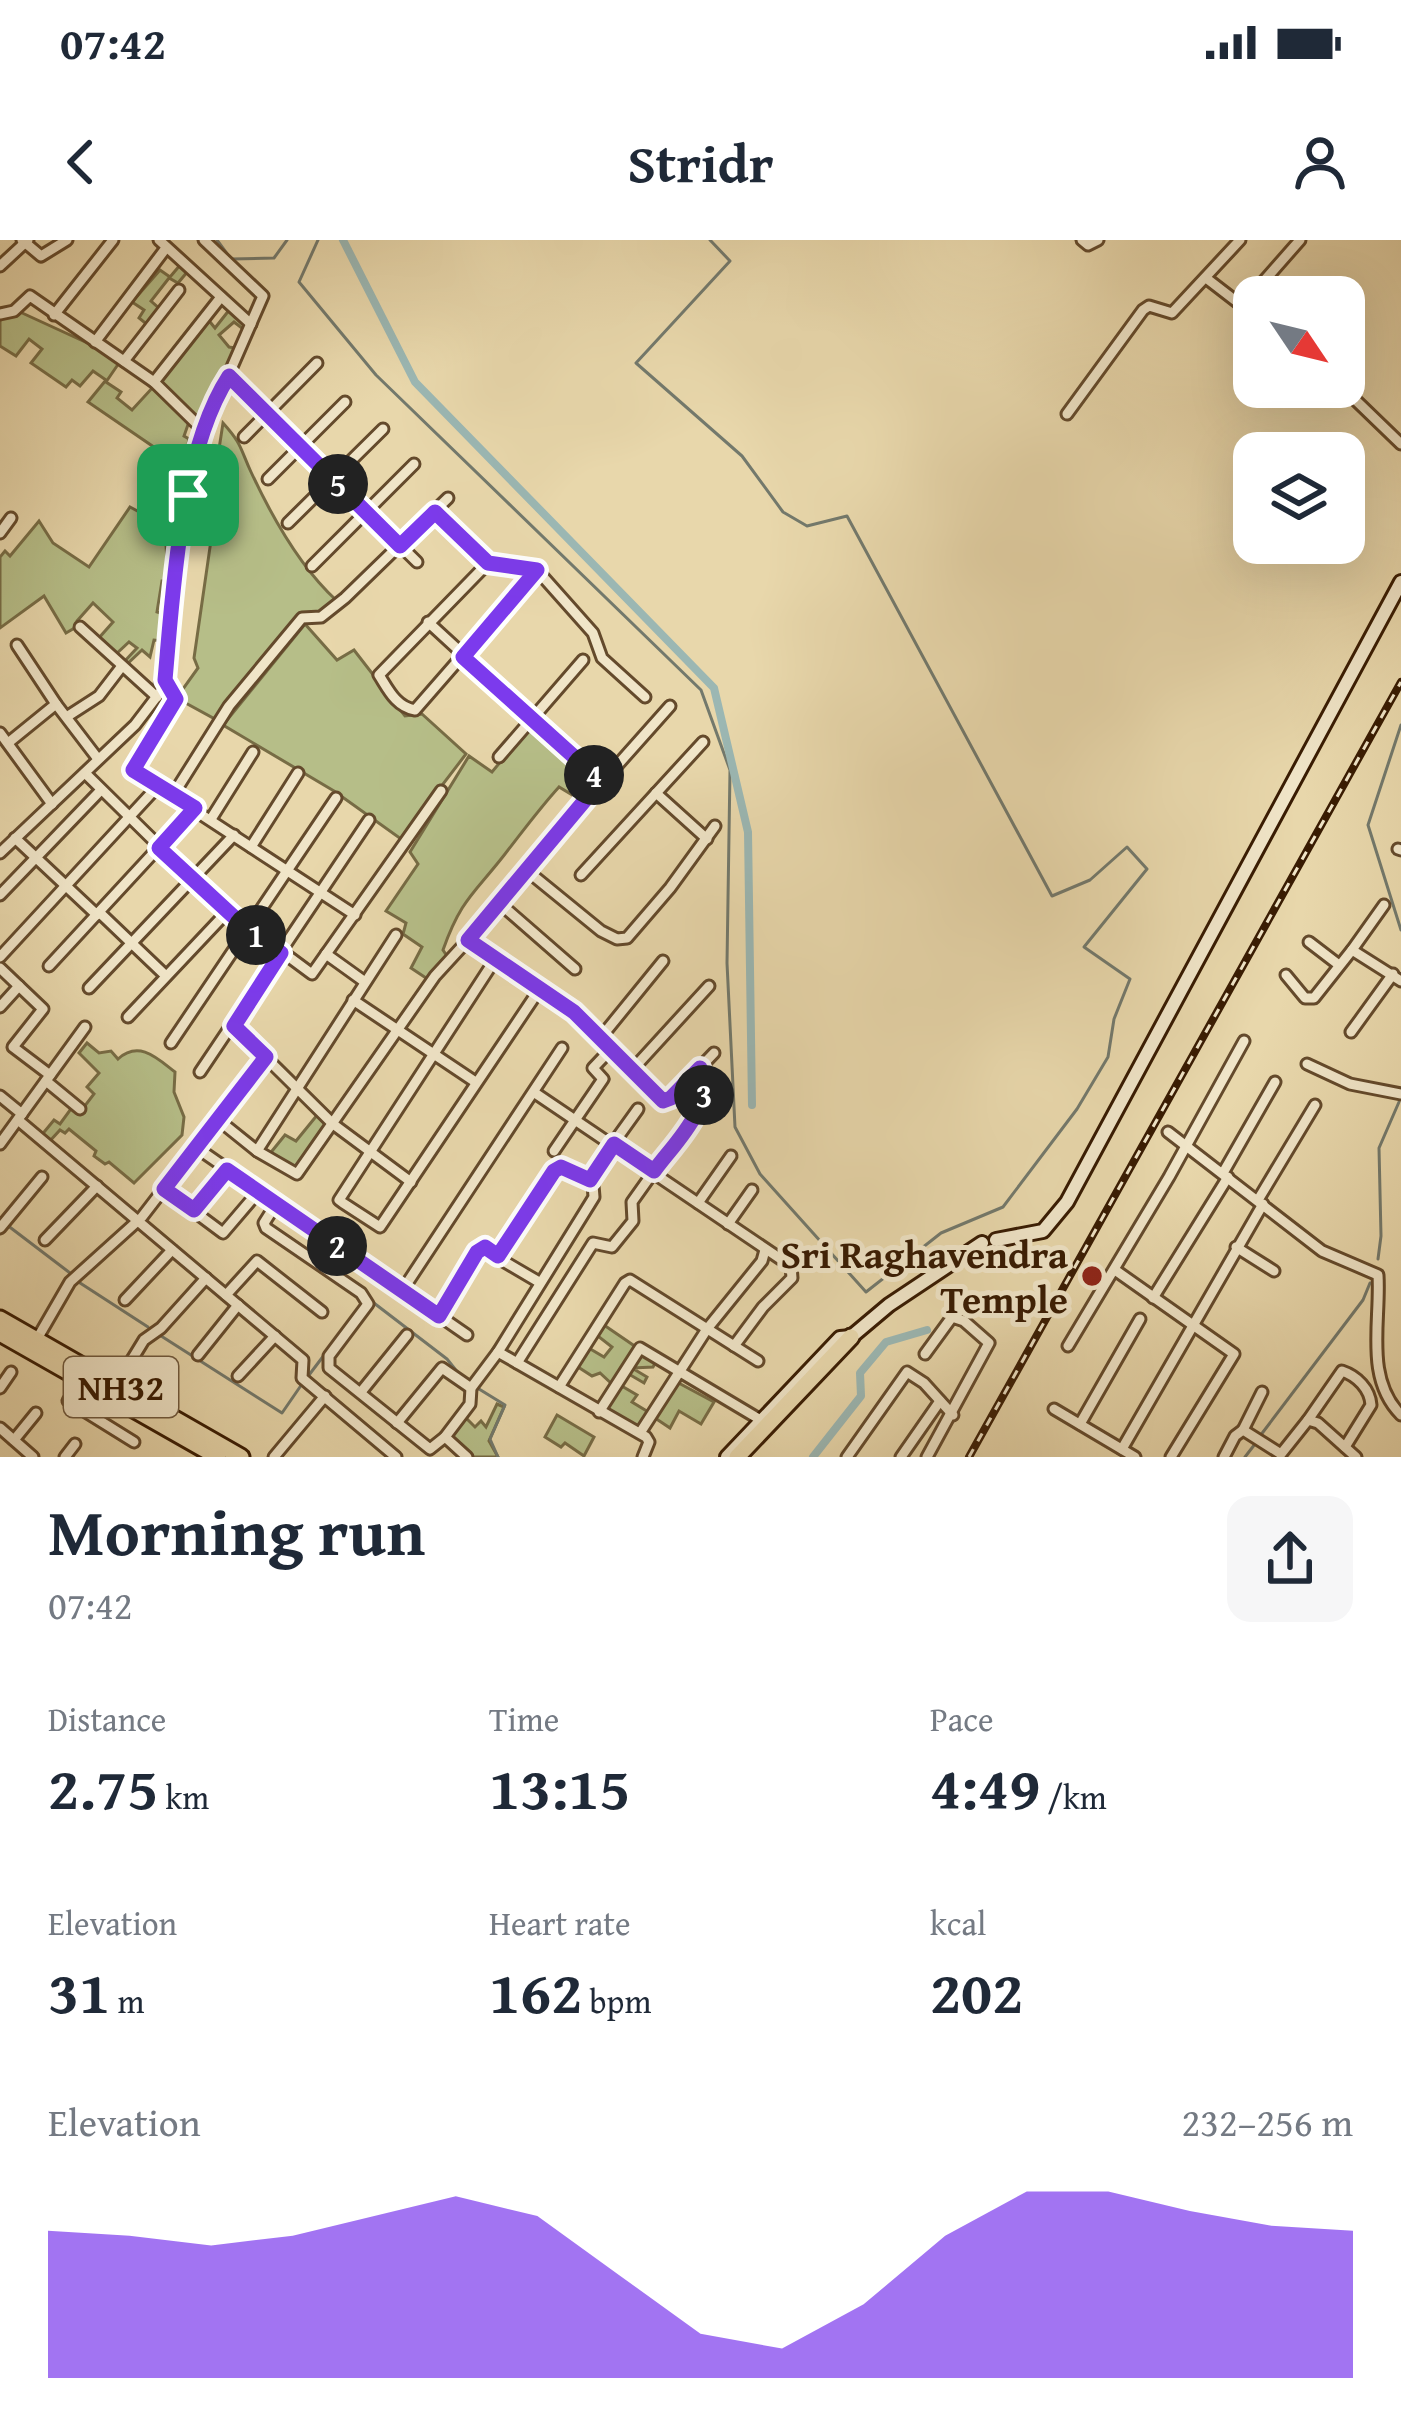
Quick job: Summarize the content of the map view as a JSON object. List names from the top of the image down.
{
  "streets": {
    "highway": ["NH32"]
  },
  "places": ["Sri Raghavendra Temple"],
  "north": "bottom right",
  "page": {
    "status": "07:42",
    "header": "Stridr",
    "pins": [
      "5",
      "4",
      "1",
      "3",
      "2"
    ],
    "heading": ["Morning run", "07:42"],
    "stats": [
      ["Distance", "2.75 km"],
      ["Time", "13:15"],
      ["Pace", "4:49 /km"],
      ["Elevation", "31 m"],
      ["Heart rate", "162 bpm"],
      ["kcal", "202"]
    ],
    "chart": ["Elevation", "232–256 m"]
  }
}
